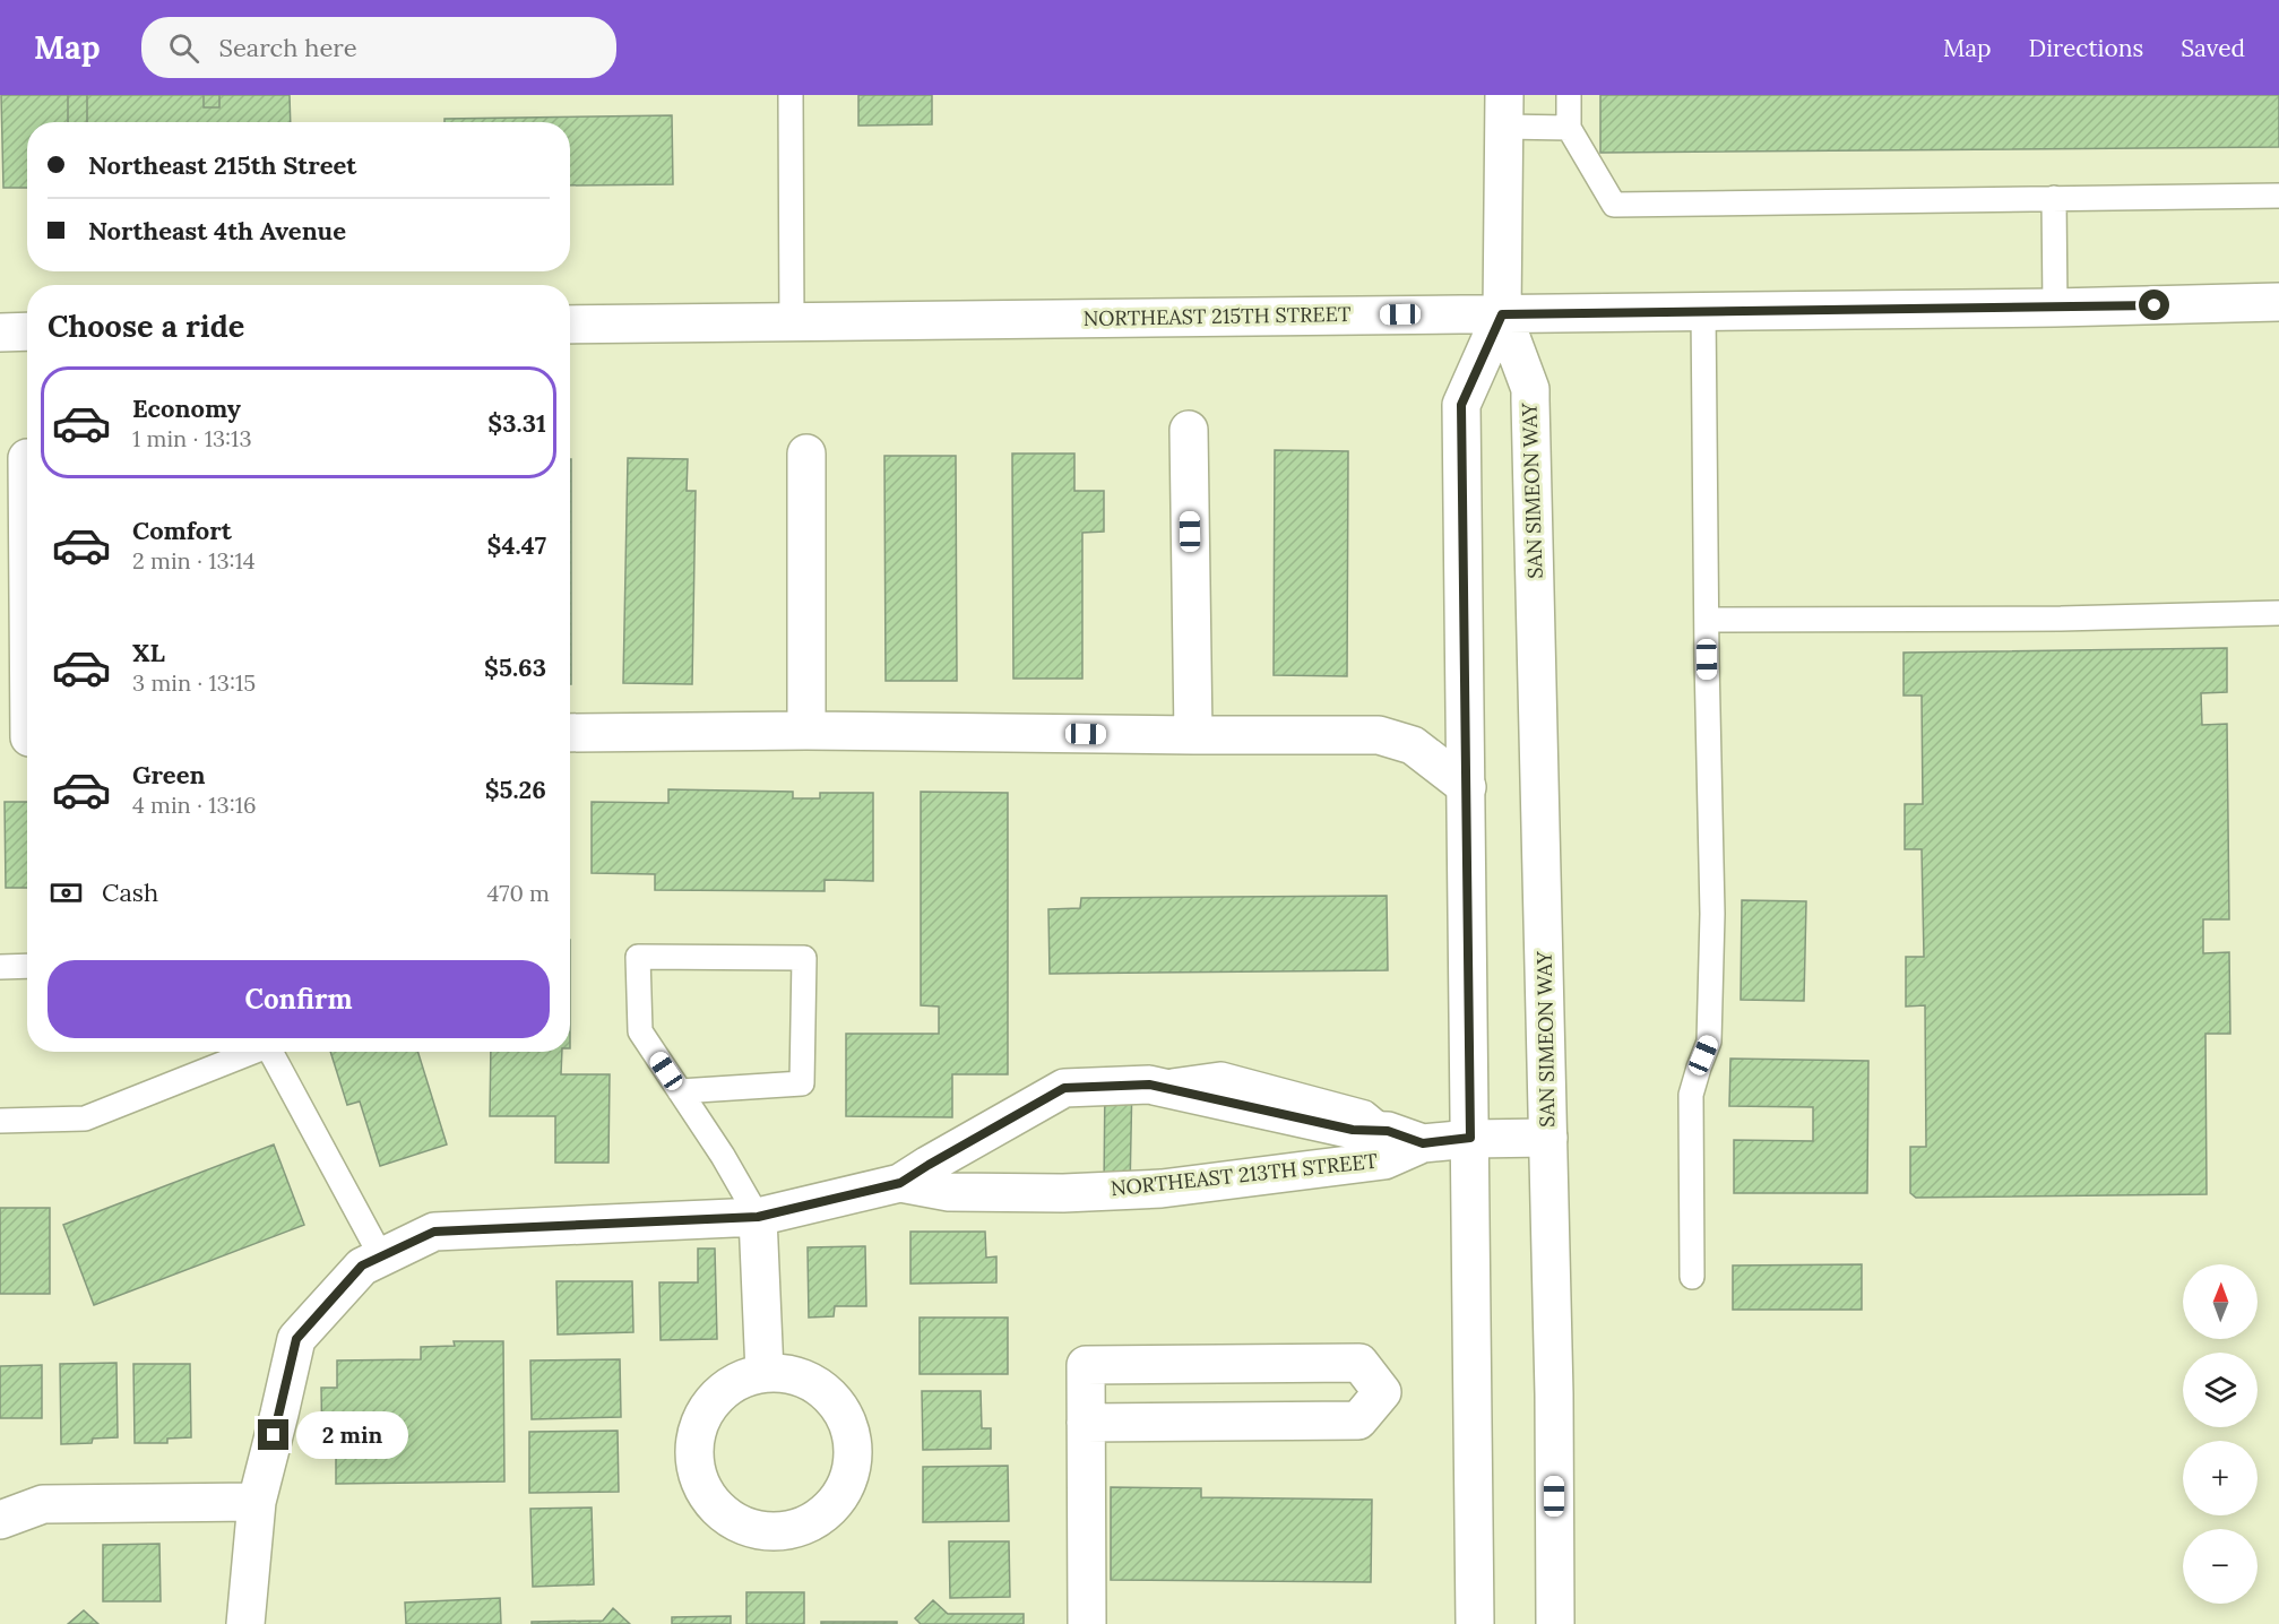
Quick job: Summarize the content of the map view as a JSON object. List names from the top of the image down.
{
  "streets": {
    "street": ["NORTHEAST 215TH STREET", "SAN SIMEON WAY", "NORTHEAST 213TH STREET"]
  },
  "crossings": [
    ["NORTHEAST 215TH STREET", "SAN SIMEON WAY"],
    ["SAN SIMEON WAY", "NORTHEAST 213TH STREET"]
  ],
  "north": "top",
  "page": {
    "header": "Map",
    "search": "Search here",
    "nav": ["Map", "Directions", "Saved"],
    "banner": ["Northeast 215th Street", "Northeast 4th Avenue"],
    "heading": "Choose a ride",
    "list": [
      {
        "name": "Economy",
        "note": "1 min · 13:13",
        "value": "$3.31"
      },
      {
        "name": "Comfort",
        "note": "2 min · 13:14",
        "value": "$4.47"
      },
      {
        "name": "XL",
        "note": "3 min · 13:15",
        "value": "$5.63"
      },
      {
        "name": "Green",
        "note": "4 min · 13:16",
        "value": "$5.26"
      }
    ],
    "pay": ["Cash", "470 m"],
    "buttons": "Confirm",
    "map_buttons": ["+", "−"],
    "bubble": "2 min"
  }
}
